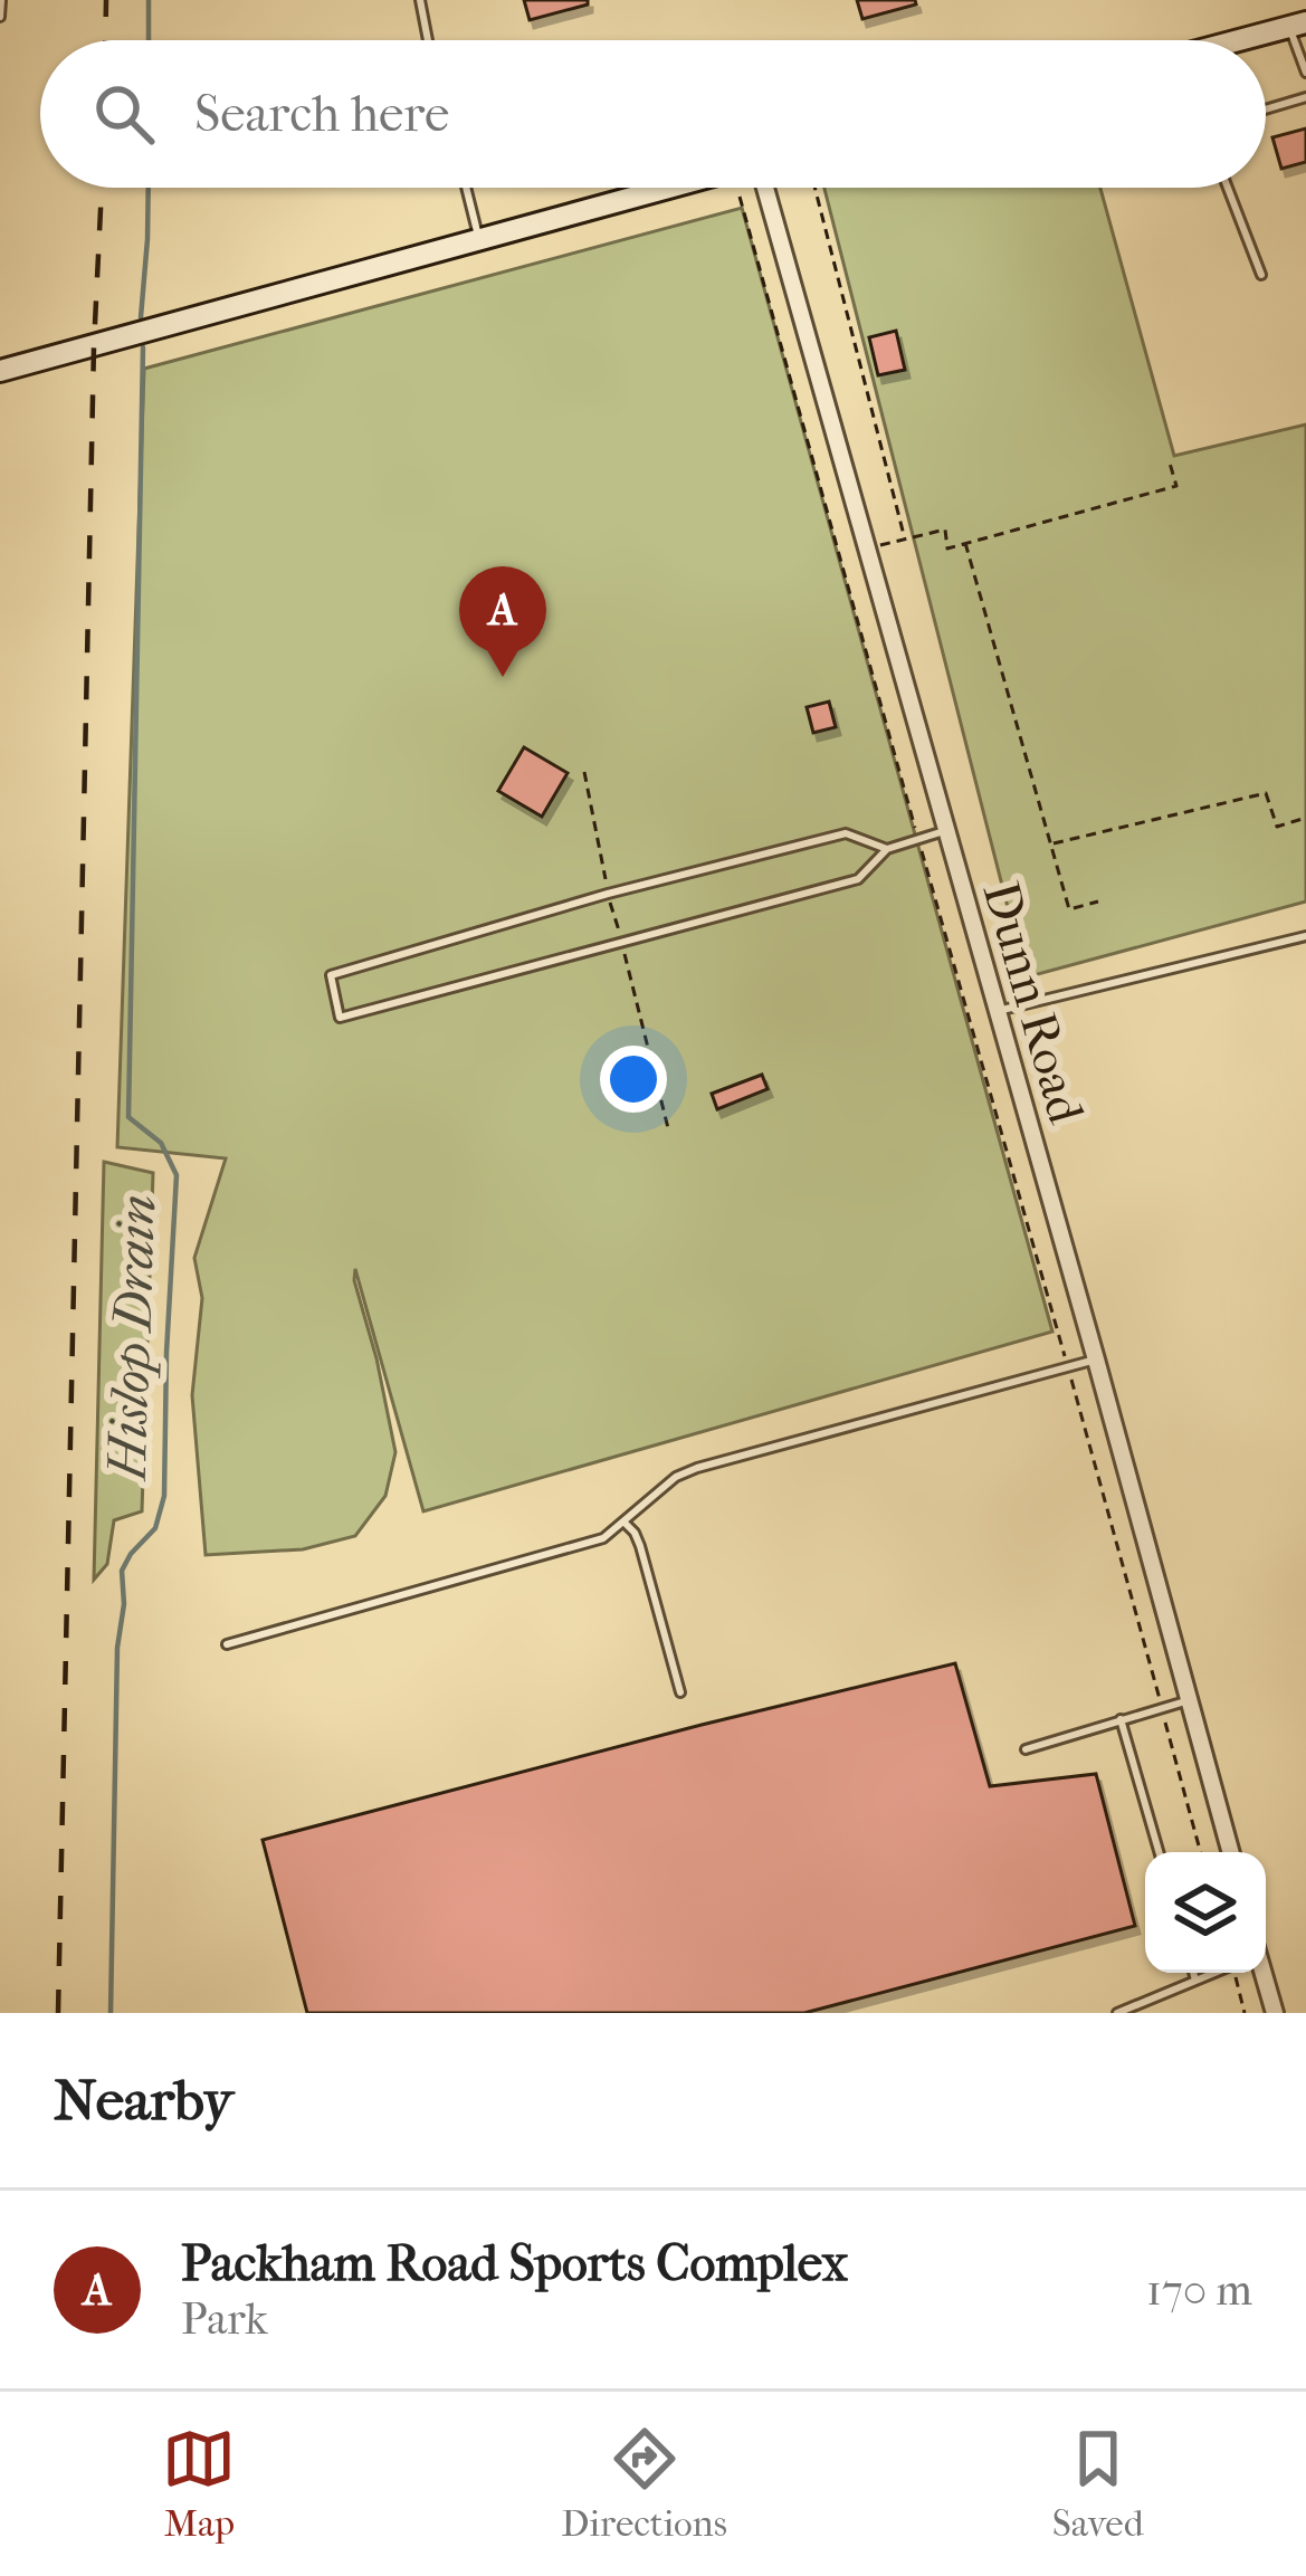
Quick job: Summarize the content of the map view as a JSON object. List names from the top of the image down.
{
  "streets": {
    "street": ["Dunn Road"]
  },
  "water": ["Hislop Drain"],
  "page": {
    "search": "Search here",
    "pins": "A",
    "heading": "Nearby",
    "list": [
      {
        "mark": "A",
        "name": "Packham Road Sports Complex",
        "note": "Park",
        "value": "170 m"
      }
    ],
    "nav": ["Map", "Directions", "Saved"]
  }
}
